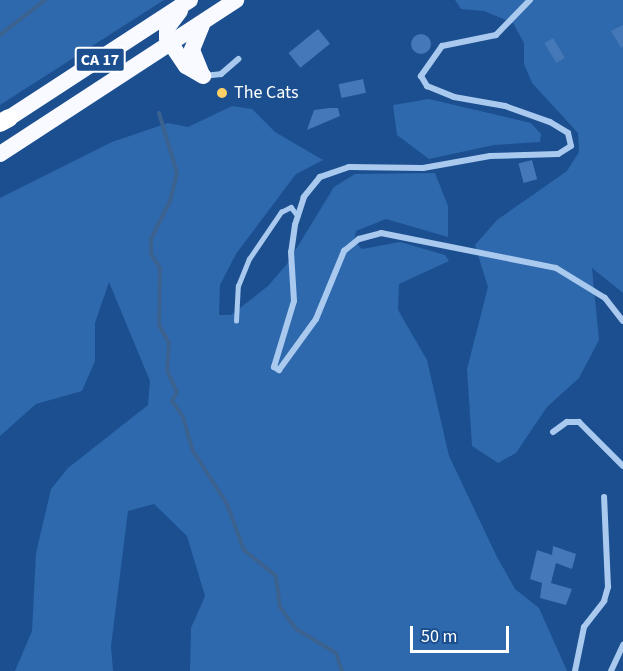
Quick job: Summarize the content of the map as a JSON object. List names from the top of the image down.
{
  "streets": {
    "highway": ["CA 17"]
  },
  "places": ["The Cats"],
  "scale_bar": "50 m"
}
